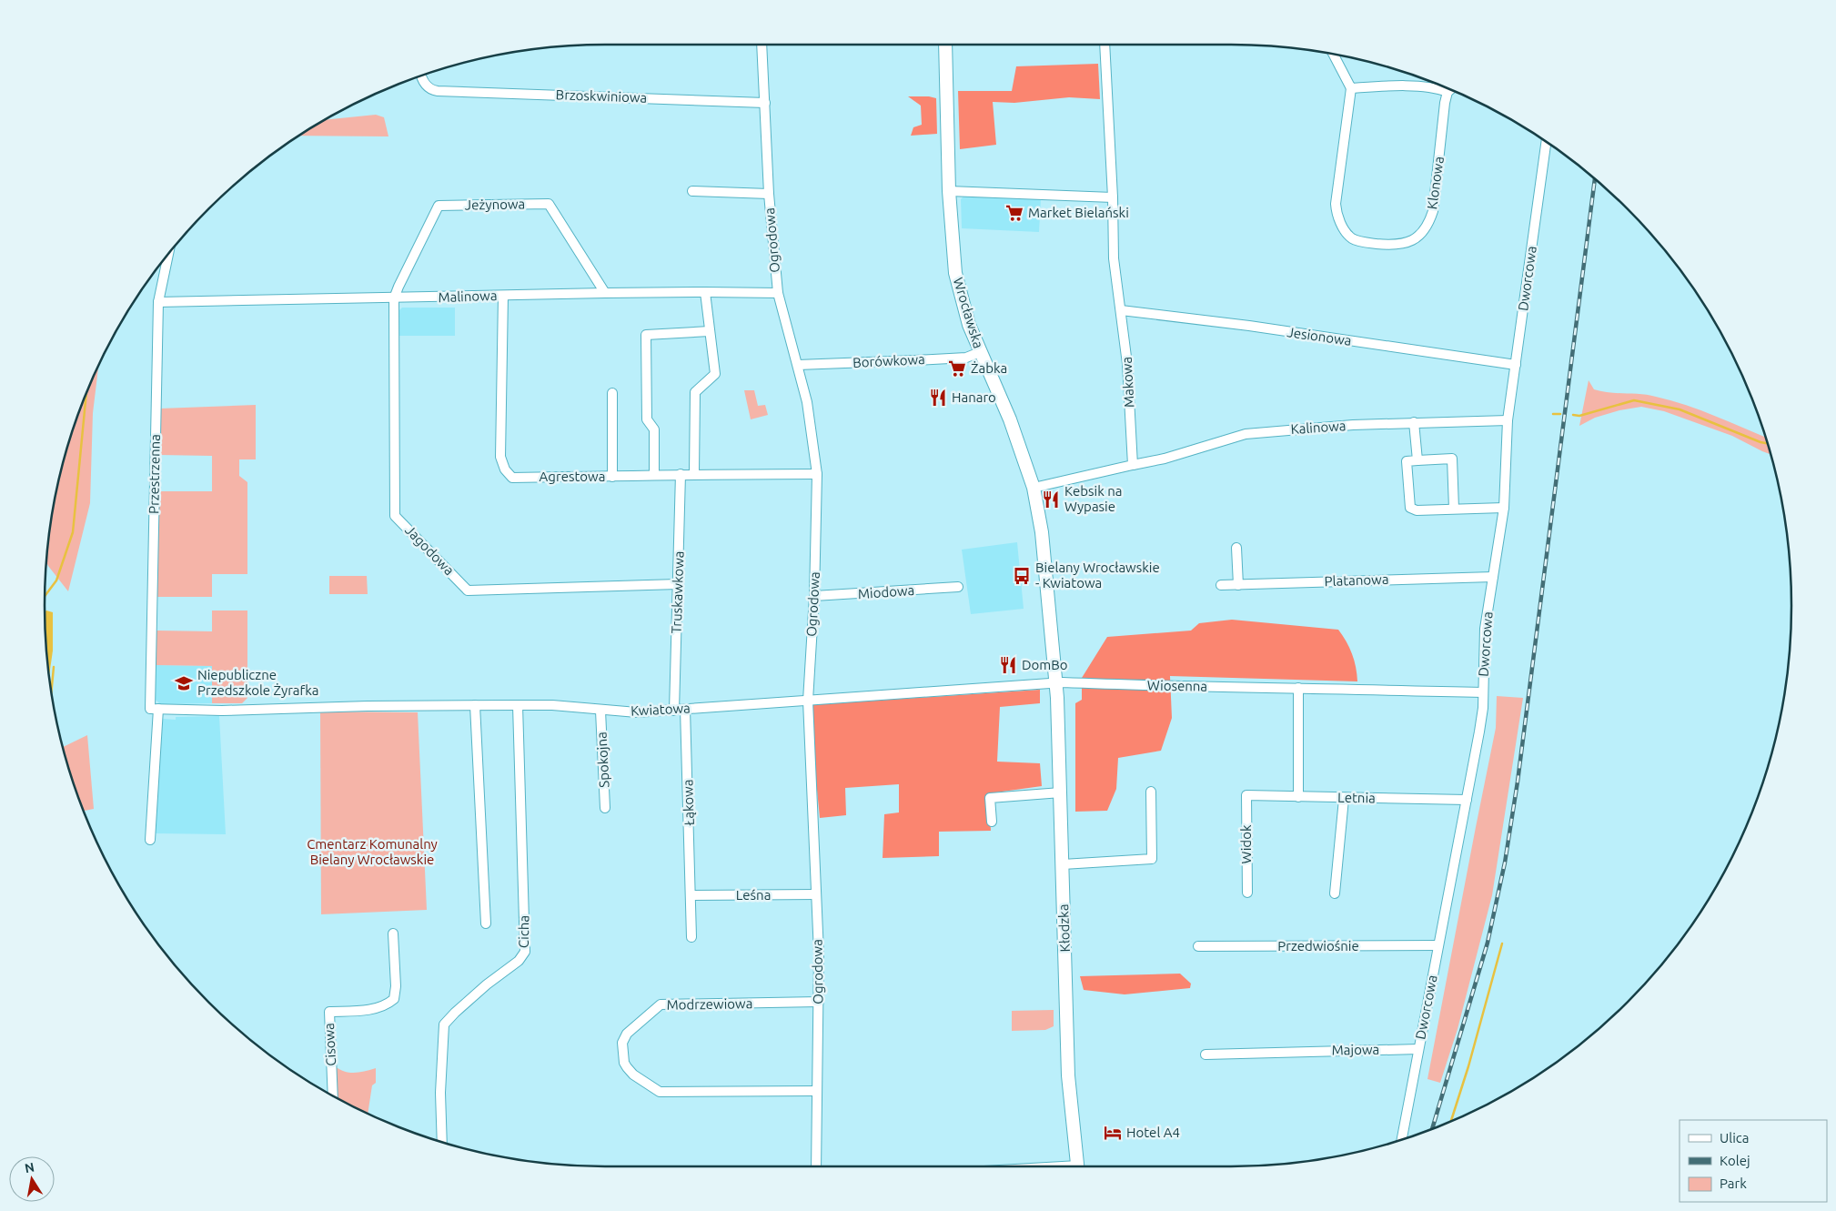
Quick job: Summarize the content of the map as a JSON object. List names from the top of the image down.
{
  "streets": {
    "main road": ["Wrocławska", "Kłodzka"],
    "street": [
      "Brzoskwiniowa",
      "Klonowa",
      "Jeżynowa",
      "Ogrodowa",
      "Dworcowa",
      "Malinowa",
      "Jesionowa",
      "Borówkowa",
      "Makowa",
      "Kalinowa",
      "Przestrzenna",
      "Agrestowa",
      "Jagodowa",
      "Platanowa",
      "Truskawkowa",
      "Miodowa",
      "Wiosenna",
      "Kwiatowa",
      "Spokojna",
      "Letnia",
      "Łąkowa",
      "Widok",
      "Leśna",
      "Cicha",
      "Przedwiośnie",
      "Modrzewiowa",
      "Cisowa",
      "Majowa"
    ]
  },
  "crossings": [
    ["Brzoskwiniowa", "Ogrodowa"],
    ["Jeżynowa", "Malinowa"],
    ["Jeżynowa", "Jagodowa"],
    ["Ogrodowa", "Malinowa"],
    ["Ogrodowa", "Borówkowa"],
    ["Ogrodowa", "Agrestowa"],
    ["Ogrodowa", "Miodowa"],
    ["Ogrodowa", "Kwiatowa"],
    ["Ogrodowa", "Leśna"],
    ["Ogrodowa", "Modrzewiowa"],
    ["Dworcowa", "Jesionowa"],
    ["Dworcowa", "Kalinowa"],
    ["Dworcowa", "Platanowa"],
    ["Dworcowa", "Wiosenna"],
    ["Dworcowa", "Letnia"],
    ["Dworcowa", "Przedwiośnie"],
    ["Dworcowa", "Majowa"],
    ["Malinowa", "Przestrzenna"],
    ["Malinowa", "Agrestowa"],
    ["Malinowa", "Jagodowa"],
    ["Wrocławska", "Borówkowa"],
    ["Wrocławska", "Wiosenna"],
    ["Wrocławska", "Kwiatowa"],
    ["Wrocławska", "Kłodzka"],
    ["Jesionowa", "Makowa"],
    ["Makowa", "Kalinowa"],
    ["Przestrzenna", "Kwiatowa"],
    ["Agrestowa", "Truskawkowa"],
    ["Jagodowa", "Truskawkowa"],
    ["Truskawkowa", "Kwiatowa"],
    ["Wiosenna", "Kwiatowa"],
    ["Wiosenna", "Kłodzka"],
    ["Kwiatowa", "Spokojna"],
    ["Kwiatowa", "Łąkowa"],
    ["Kwiatowa", "Kłodzka"],
    ["Kwiatowa", "Cicha"],
    ["Letnia", "Widok"],
    ["Łąkowa", "Leśna"]
  ],
  "parks": ["Cmentarz Komunalny Bielany Wrocławskie"],
  "places": {
    "supermarket": ["Market Bielański", "Żabka"],
    "restaurant": ["Hanaro", "Kebsik na Wypasie", "DomBo"],
    "bus stop": ["Bielany Wrocławskie - Kwiatowa"],
    "school or university": ["Niepubliczne Przedszkole Żyrafka"],
    "hotel": ["Hotel A4"]
  },
  "legend": ["Ulica", "Kolej", "Park"],
  "north": "top"
}
